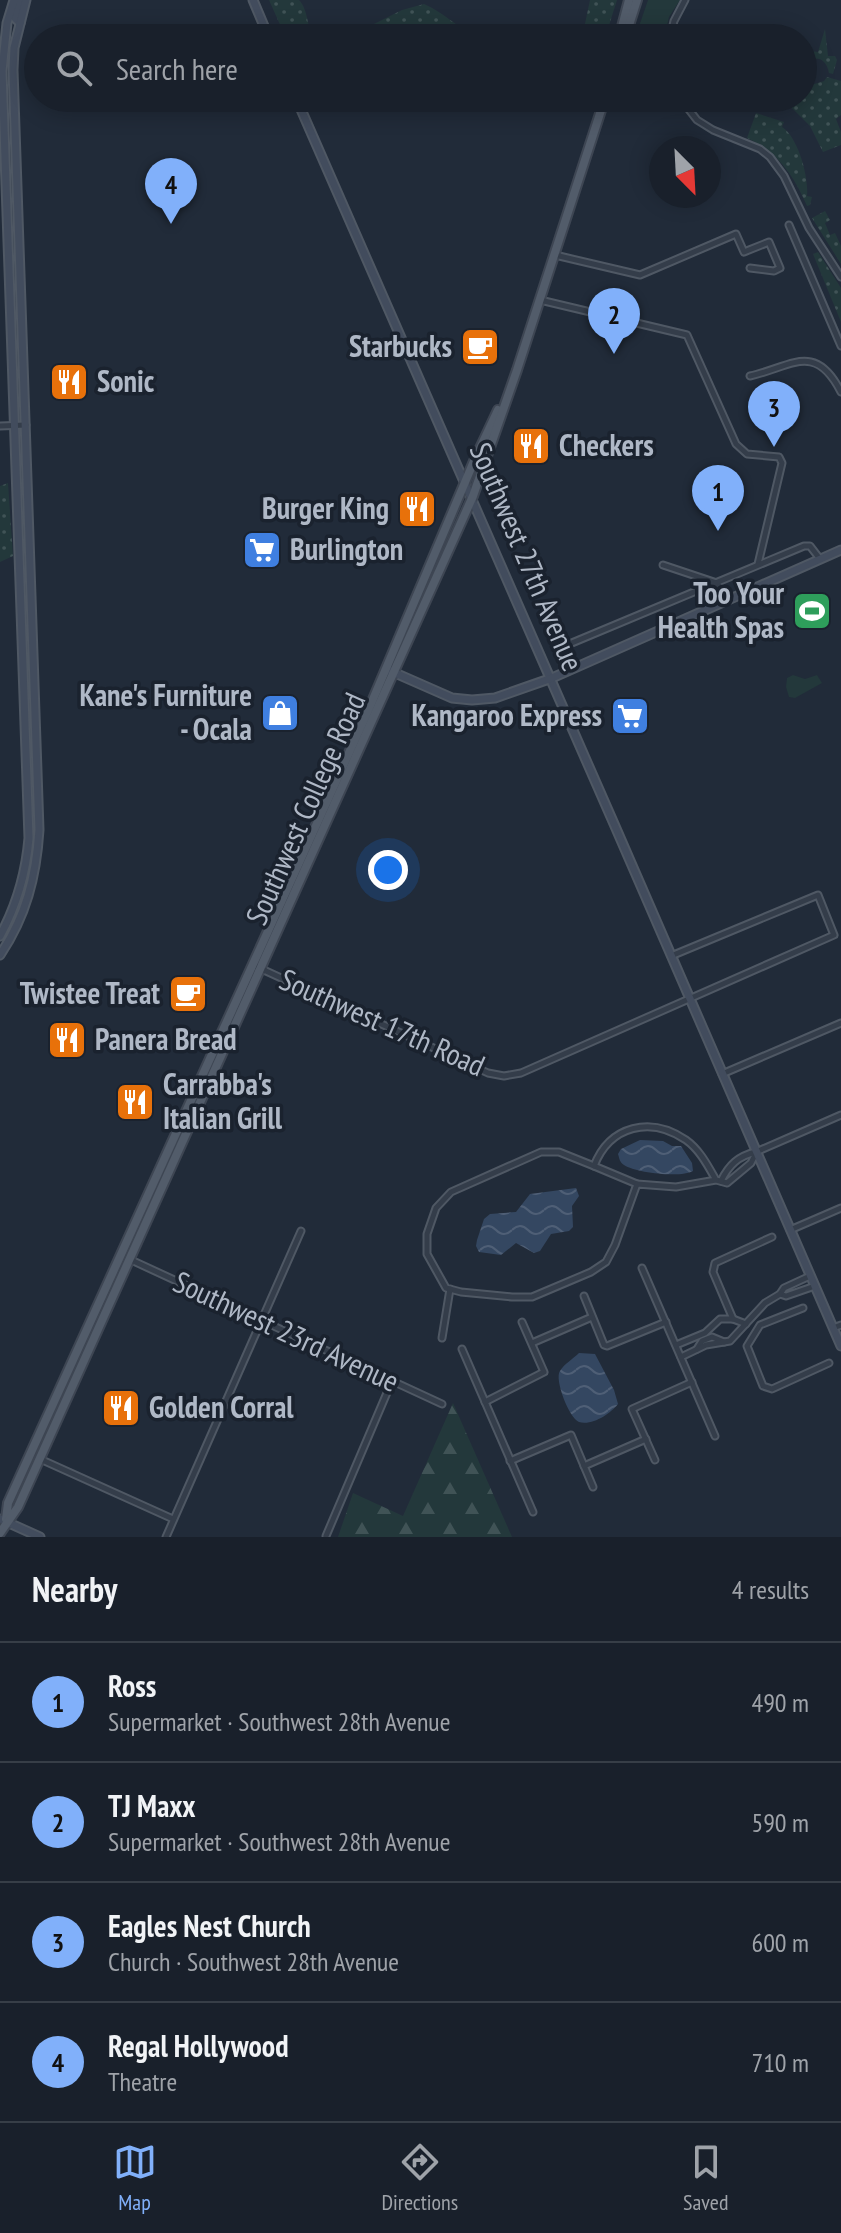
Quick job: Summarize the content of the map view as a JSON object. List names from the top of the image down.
{
  "streets": {
    "main road": ["Southwest 27th Avenue", "Southwest College Road"],
    "street": ["Southwest 17th Road", "Southwest 23rd Avenue"]
  },
  "crossings": [
    ["Southwest 27th Avenue", "Southwest College Road"],
    ["Southwest 27th Avenue", "Southwest 17th Road"],
    ["Southwest College Road", "Southwest 17th Road"],
    ["Southwest College Road", "Southwest 23rd Avenue"]
  ],
  "places": {
    "cafe": ["Starbucks", "Twistee Treat"],
    "restaurant": [
      "Sonic",
      "Checkers",
      "Burger King",
      "Panera Bread",
      "Carrabba's Italian Grill",
      "Golden Corral"
    ],
    "supermarket": ["Burlington", "Kangaroo Express"],
    "sports": ["Too Your Health Spas"],
    "shop": ["Kane's Furniture - Ocala"]
  },
  "north": "bottom right",
  "page": {
    "search": "Search here",
    "pins": [
      "4",
      "2",
      "3",
      "1"
    ],
    "heading": ["Nearby", "4 results"],
    "list": [
      {
        "mark": "1",
        "name": "Ross",
        "note": "Supermarket · Southwest 28th Avenue",
        "value": "490 m"
      },
      {
        "mark": "2",
        "name": "TJ Maxx",
        "note": "Supermarket · Southwest 28th Avenue",
        "value": "590 m"
      },
      {
        "mark": "3",
        "name": "Eagles Nest Church",
        "note": "Church · Southwest 28th Avenue",
        "value": "600 m"
      },
      {
        "mark": "4",
        "name": "Regal Hollywood",
        "note": "Theatre",
        "value": "710 m"
      }
    ],
    "nav": ["Map", "Directions", "Saved"]
  }
}
